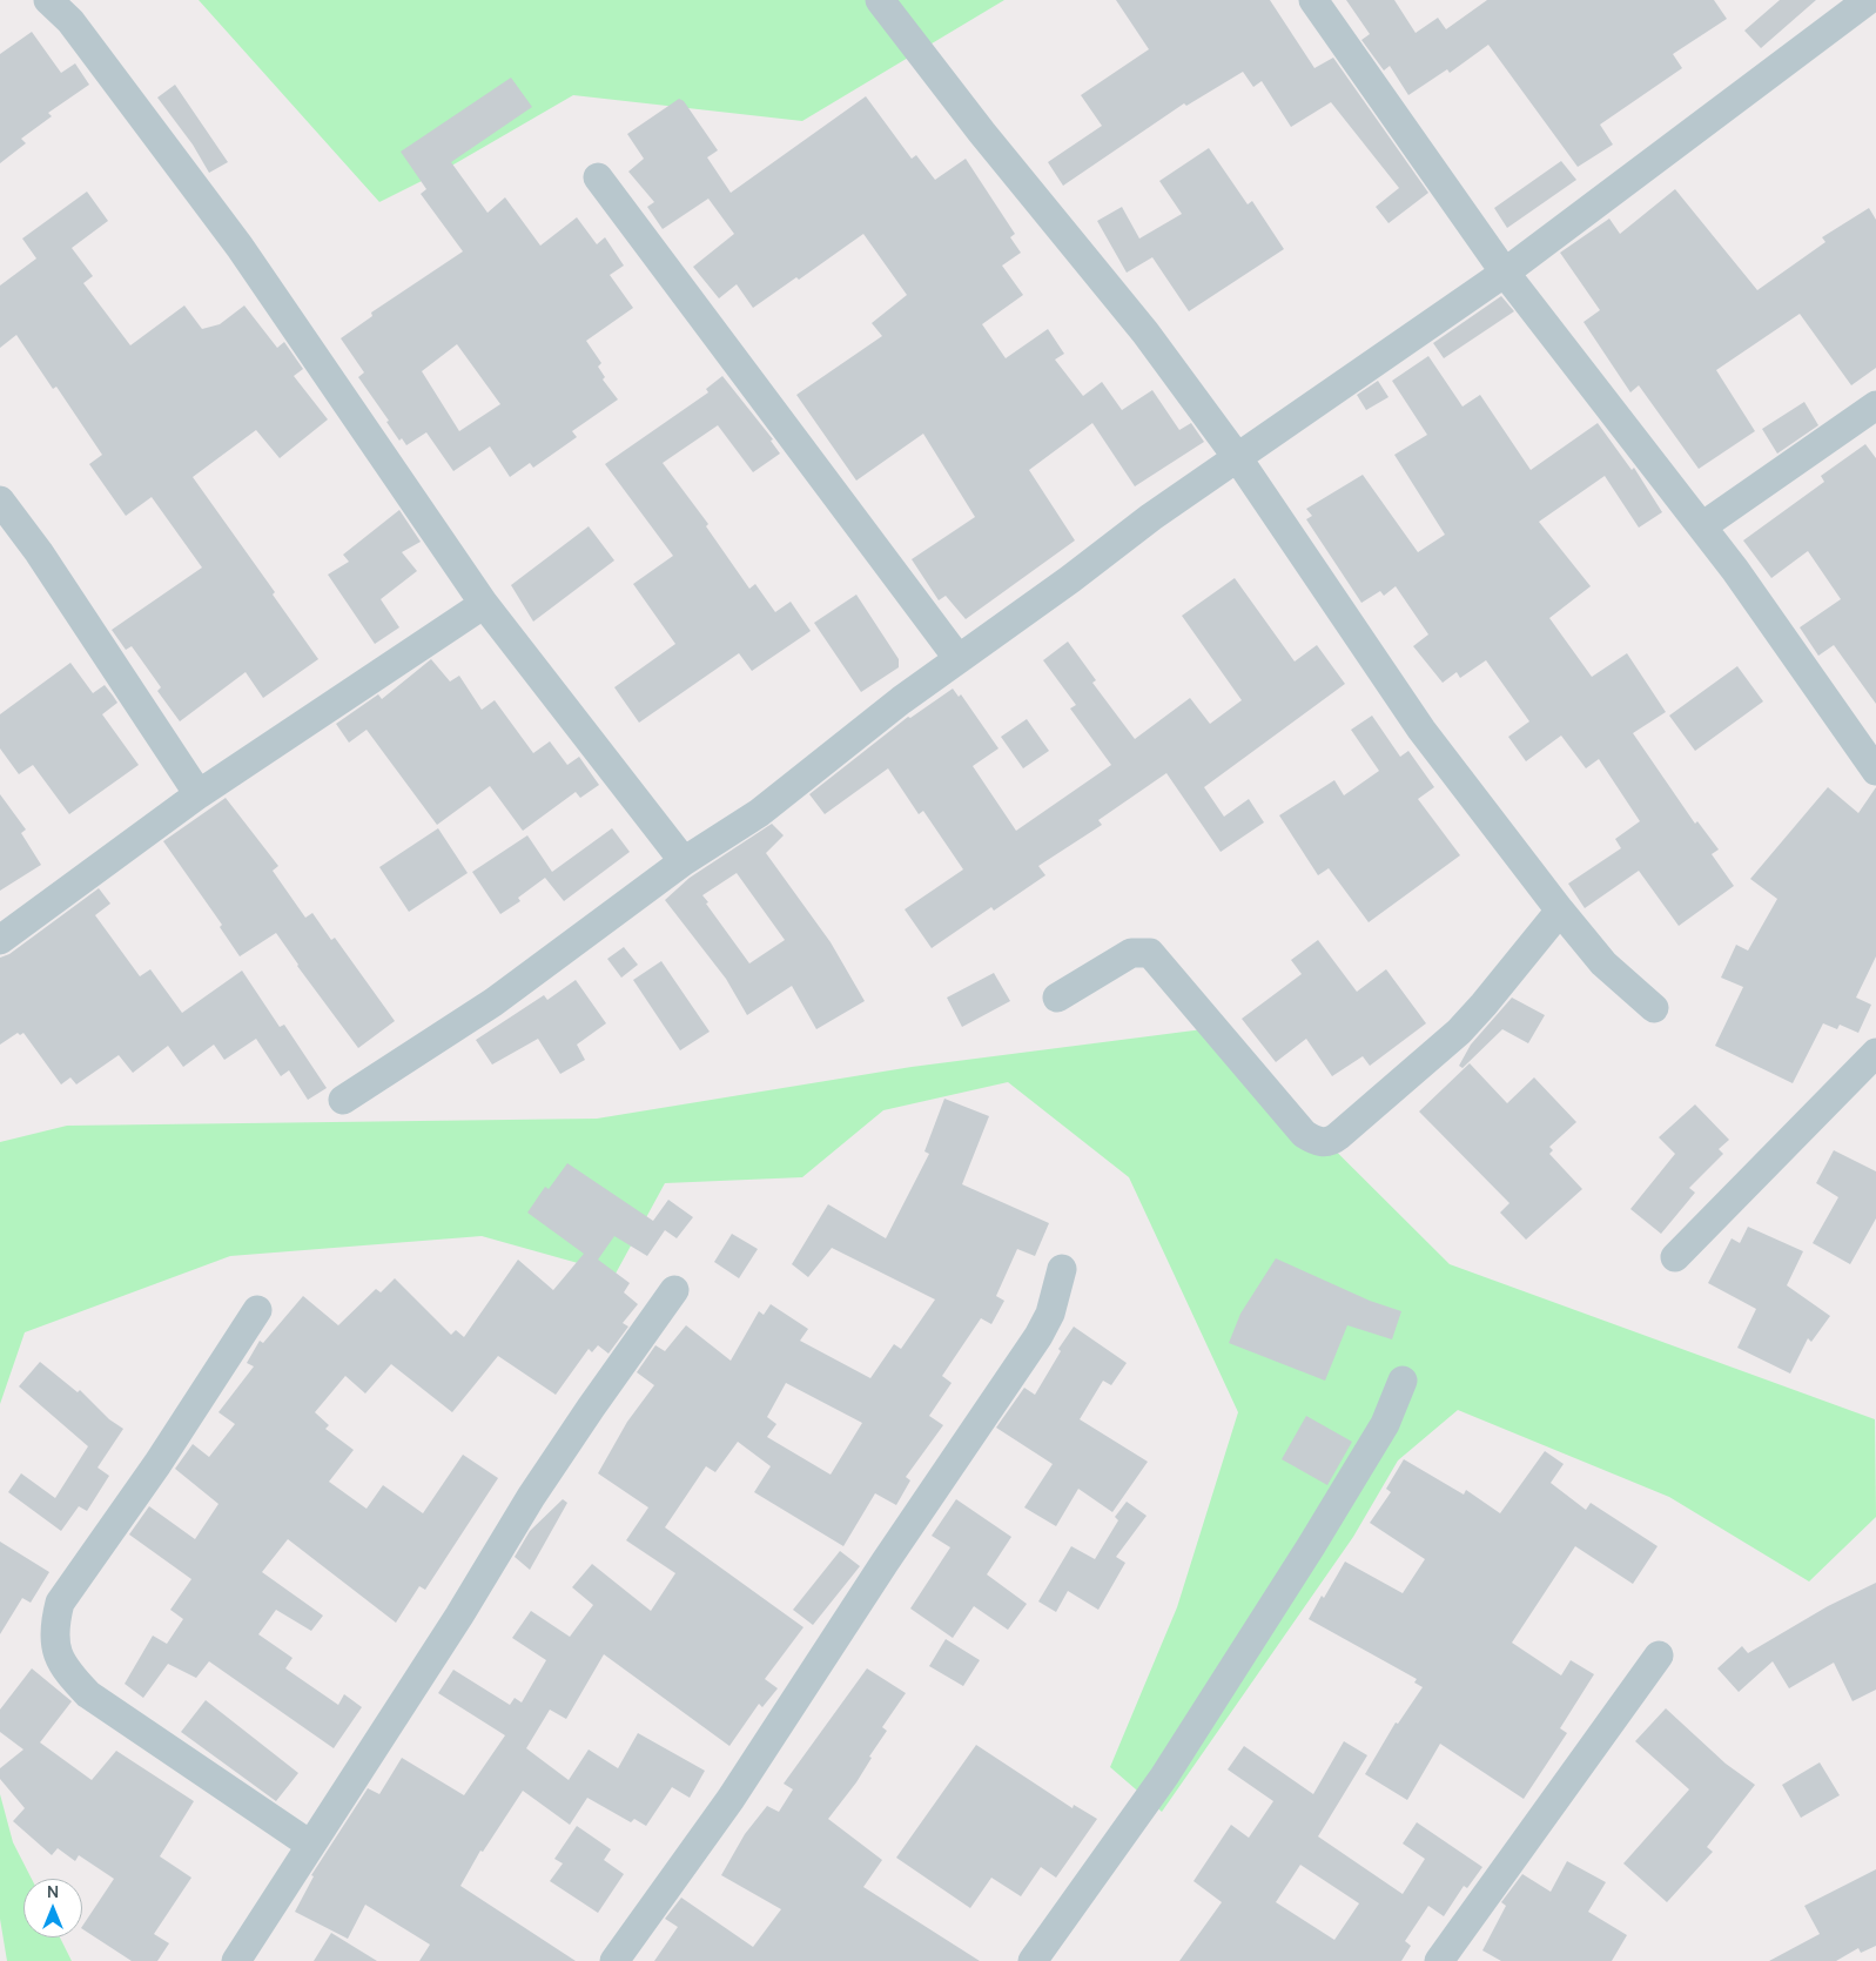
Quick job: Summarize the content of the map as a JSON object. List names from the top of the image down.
{
  "north": "top"
}
